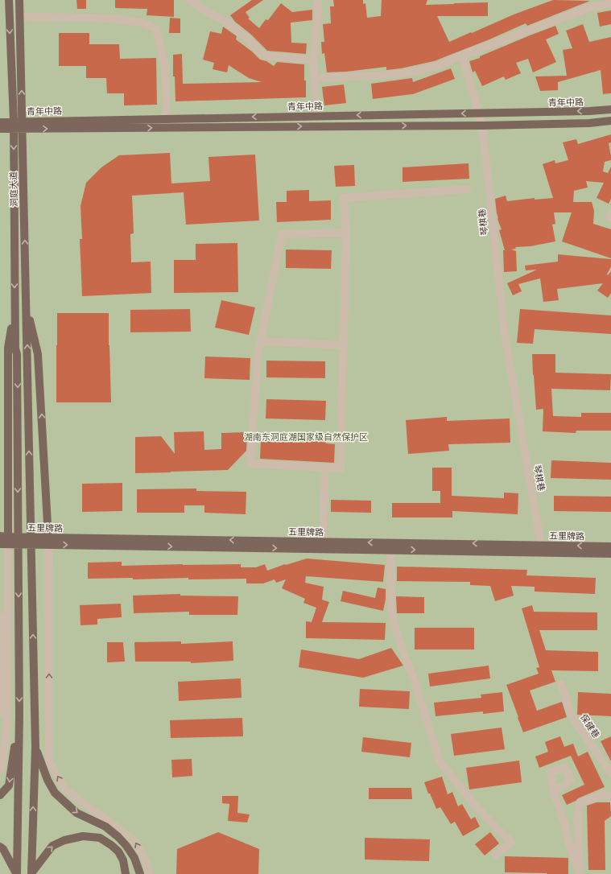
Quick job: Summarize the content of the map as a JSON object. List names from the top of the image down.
{
  "streets": {
    "main road": ["青年中路", "洞庭大道", "五里牌路"],
    "street": ["琴棋巷", "保健巷"]
  },
  "crossings": [
    ["青年中路", "洞庭大道"],
    ["青年中路", "琴棋巷"],
    ["琴棋巷", "五里牌路"]
  ],
  "parks": ["湖南东洞庭湖国家级自然保护区"]
}
